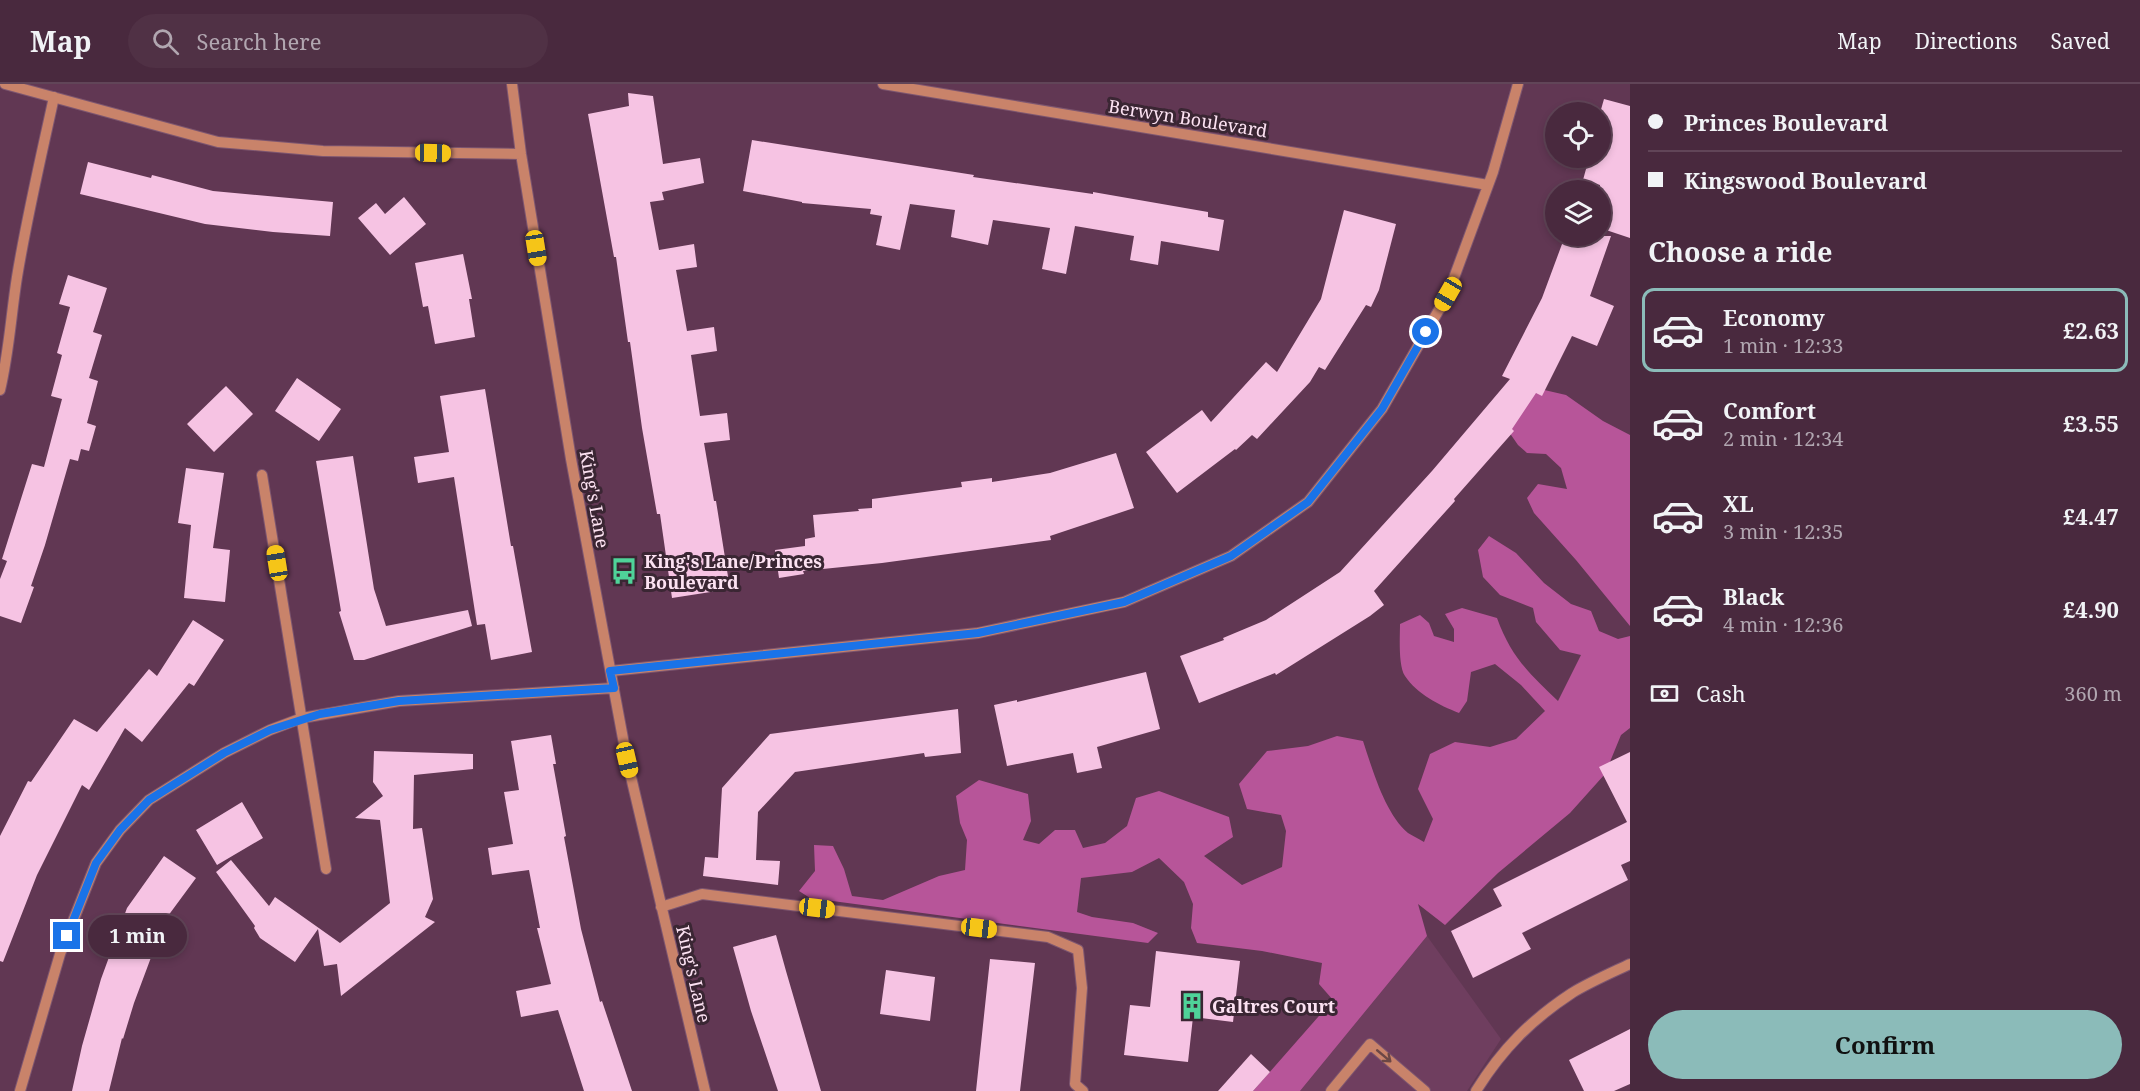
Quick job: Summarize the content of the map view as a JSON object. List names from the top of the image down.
{
  "streets": {
    "street": ["Berwyn Boulevard", "King's Lane"]
  },
  "places": {
    "bus stop": ["King's Lane/Princes Boulevard"],
    "building": ["Galtres Court"]
  },
  "page": {
    "header": "Map",
    "search": "Search here",
    "nav": ["Map", "Directions", "Saved"],
    "banner": ["Princes Boulevard", "Kingswood Boulevard"],
    "heading": "Choose a ride",
    "list": [
      {
        "name": "Economy",
        "note": "1 min · 12:33",
        "value": "£2.63"
      },
      {
        "name": "Comfort",
        "note": "2 min · 12:34",
        "value": "£3.55"
      },
      {
        "name": "XL",
        "note": "3 min · 12:35",
        "value": "£4.47"
      },
      {
        "name": "Black",
        "note": "4 min · 12:36",
        "value": "£4.90"
      }
    ],
    "pay": ["Cash", "360 m"],
    "bubble": "1 min",
    "buttons": "Confirm"
  }
}
